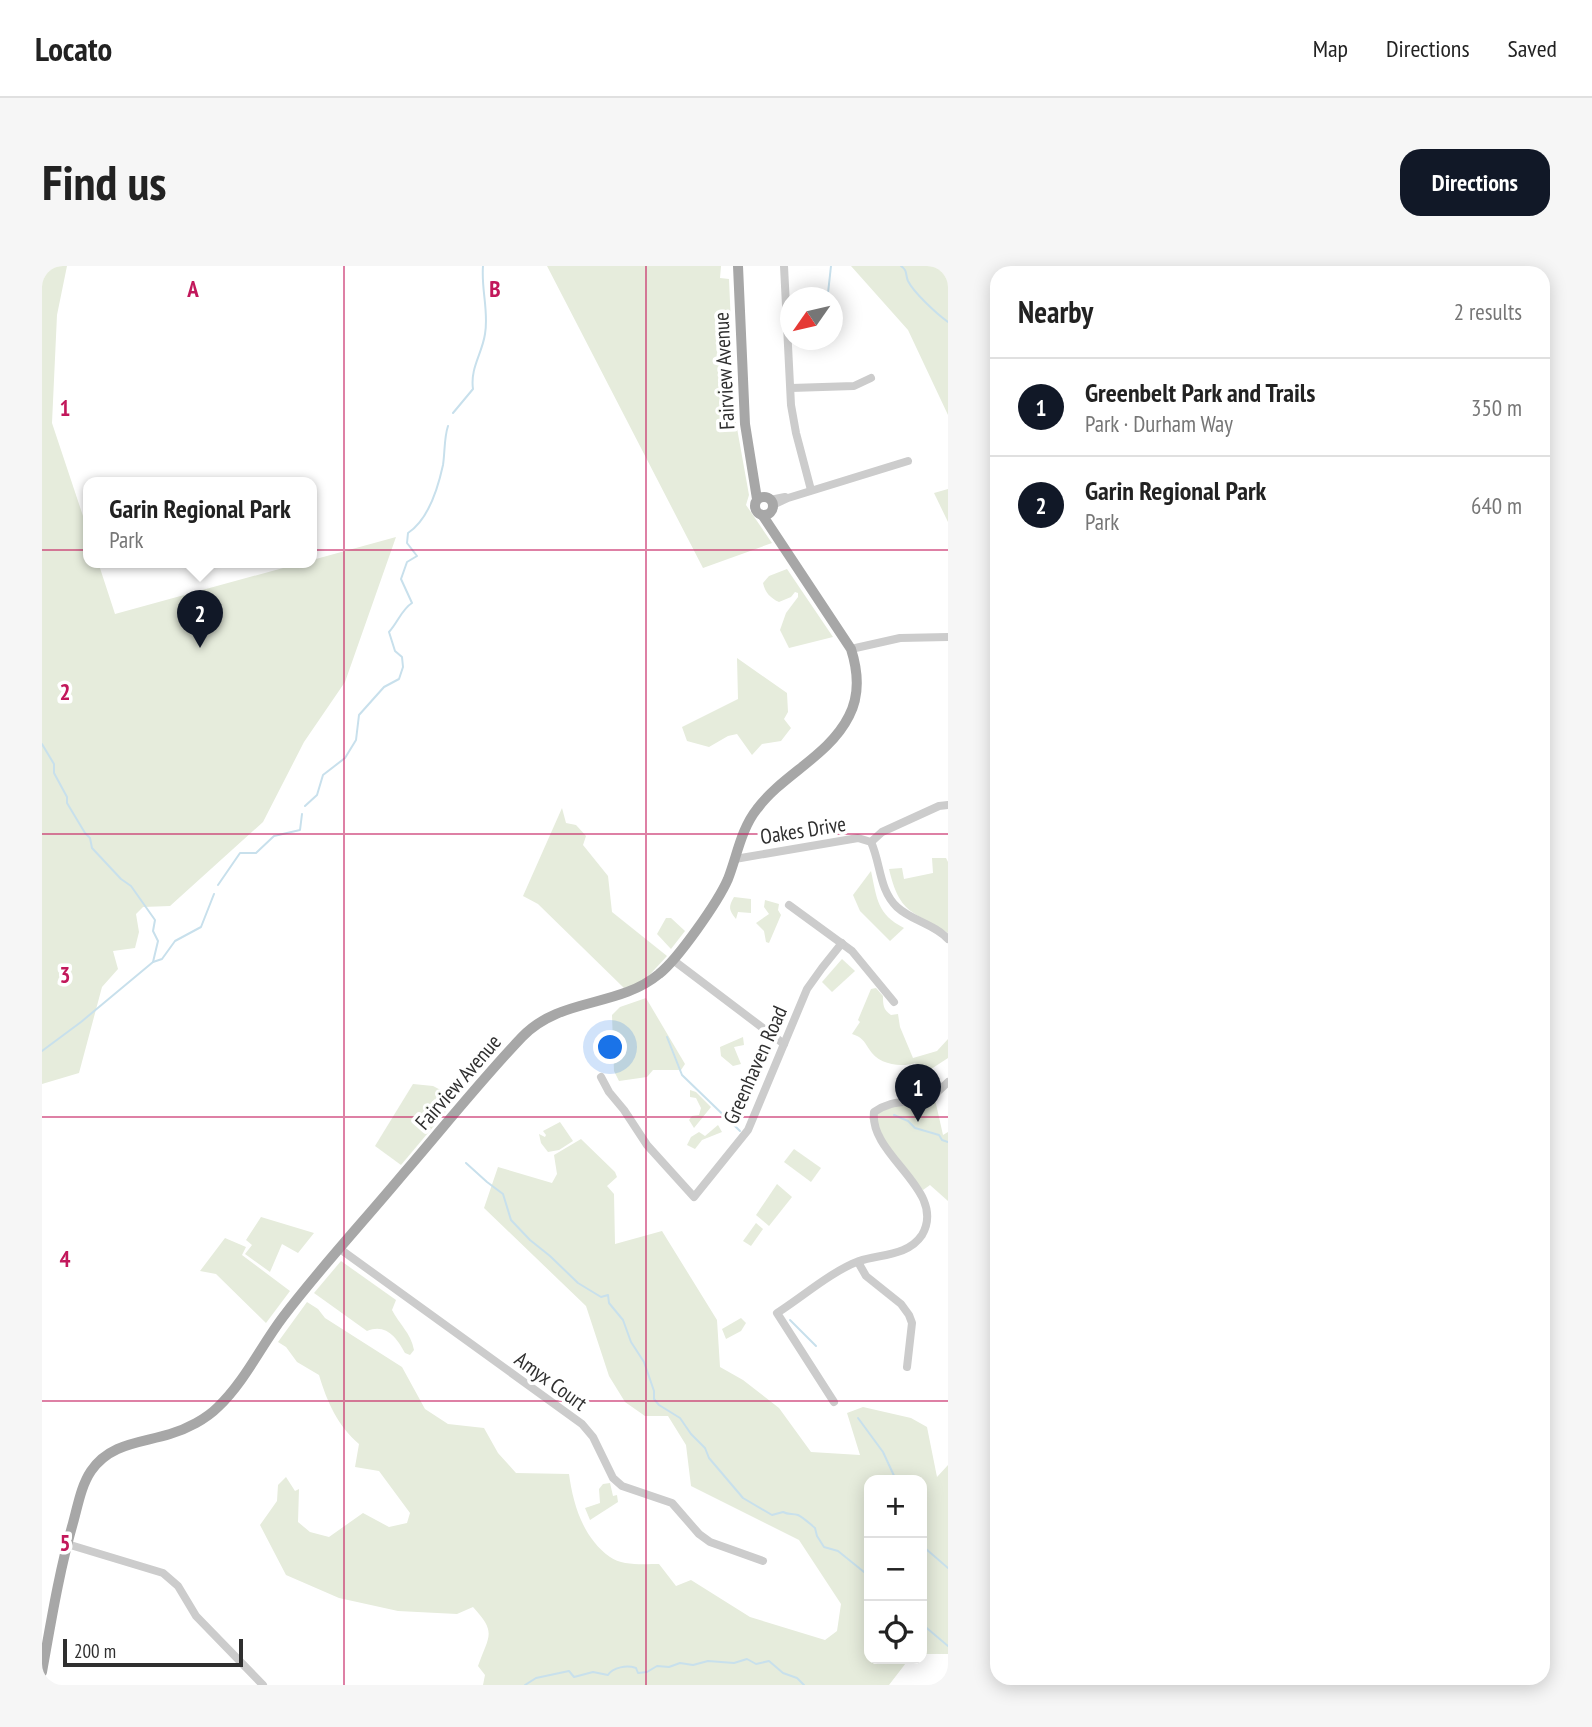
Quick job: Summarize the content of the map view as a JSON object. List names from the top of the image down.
{
  "streets": {
    "main road": ["Fairview Avenue"],
    "street": ["Oakes Drive", "Greenhaven Road", "Amyx Court"]
  },
  "crossings": [
    ["Fairview Avenue", "Oakes Drive"],
    ["Fairview Avenue", "Amyx Court"]
  ],
  "scale_bar": "200 m",
  "north": "bottom left",
  "page": {
    "header": "Locato",
    "nav": ["Map", "Directions", "Saved"],
    "buttons": "Directions",
    "title": "Find us",
    "heading": ["Nearby", "2 results"],
    "list": [
      {
        "mark": "1",
        "name": "Greenbelt Park and Trails",
        "note": "Park · Durham Way",
        "value": "350 m"
      },
      {
        "mark": "2",
        "name": "Garin Regional Park",
        "note": "Park",
        "value": "640 m"
      }
    ],
    "popup": ["Garin Regional Park", "Park"],
    "pins": ["2", "1"],
    "map_buttons": ["+", "−"],
    "scale": "200 m"
  },
  "grid": {
    "columns": ["A", "B"],
    "rows": [
      "1",
      "2",
      "3",
      "4",
      "5"
    ]
  }
}
